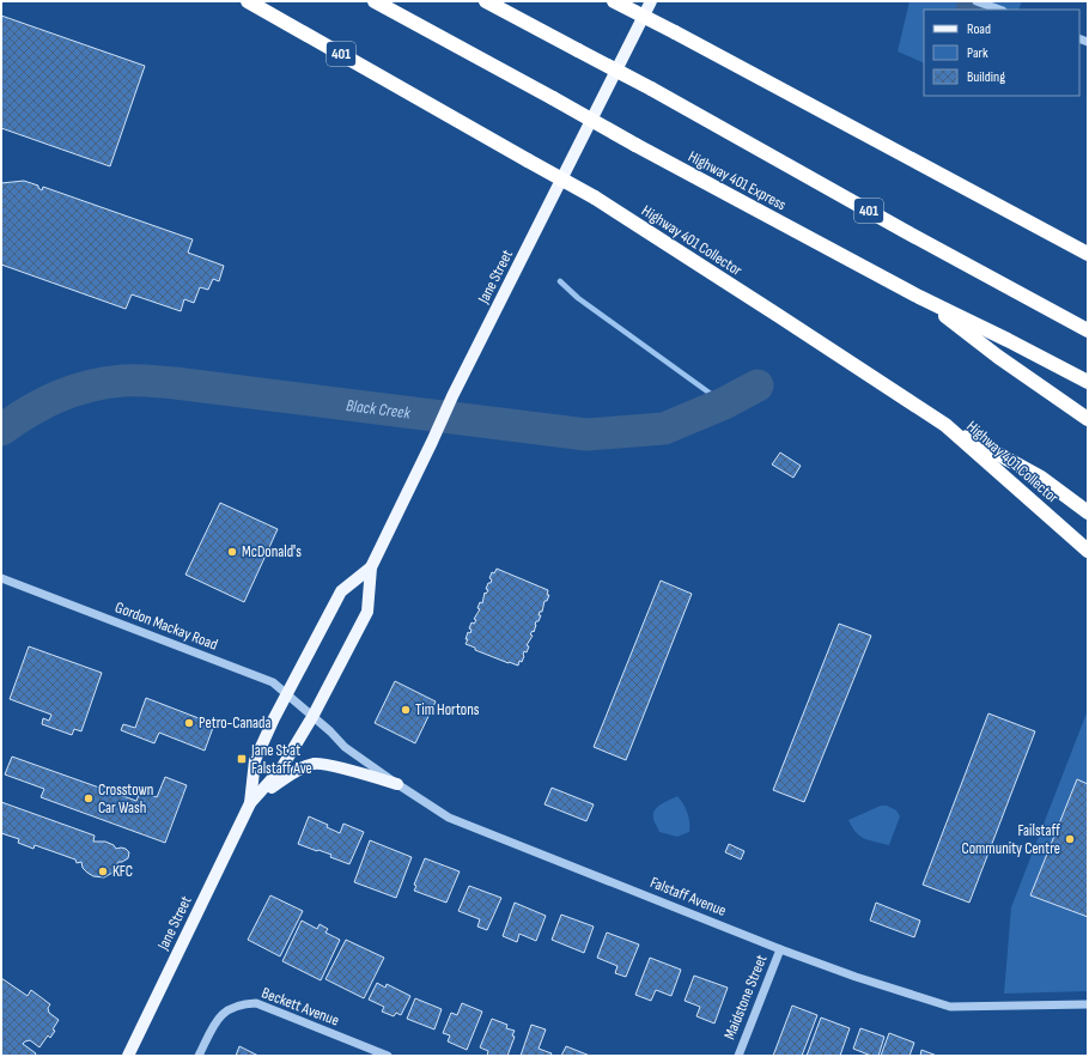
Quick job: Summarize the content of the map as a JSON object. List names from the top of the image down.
{
  "streets": {
    "highway": ["401", "Highway 401 Express", "Highway 401 Collector"],
    "main road": ["Jane Street"],
    "street": [
      "Gordon Mackay Road",
      "Falstaff Avenue",
      "Maidstone Street",
      "Beckett Avenue"
    ]
  },
  "crossings": [
    ["Jane Street", "Gordon Mackay Road"],
    ["Jane Street", "Falstaff Avenue"],
    ["Gordon Mackay Road", "Falstaff Avenue"],
    ["Falstaff Avenue", "Maidstone Street"]
  ],
  "water": ["Black Creek"],
  "places": {
    "other": [
      "McDonald's",
      "Tim Hortons",
      "Petro-Canada",
      "Crosstown Car Wash",
      "Failstaff Community Centre",
      "KFC"
    ],
    "transit": ["Jane St at Falstaff Ave"]
  },
  "legend": ["Road", "Park", "Building"]
}
